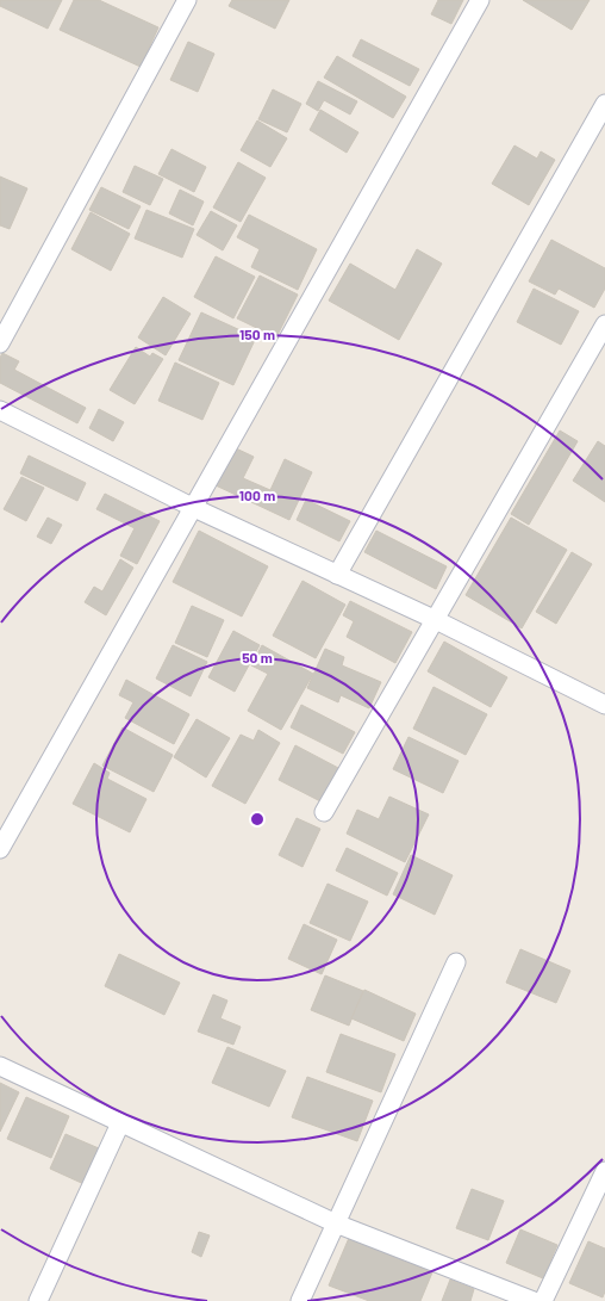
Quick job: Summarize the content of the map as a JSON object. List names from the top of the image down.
{
  "rings": ["150 m", "100 m", "50 m"]
}
